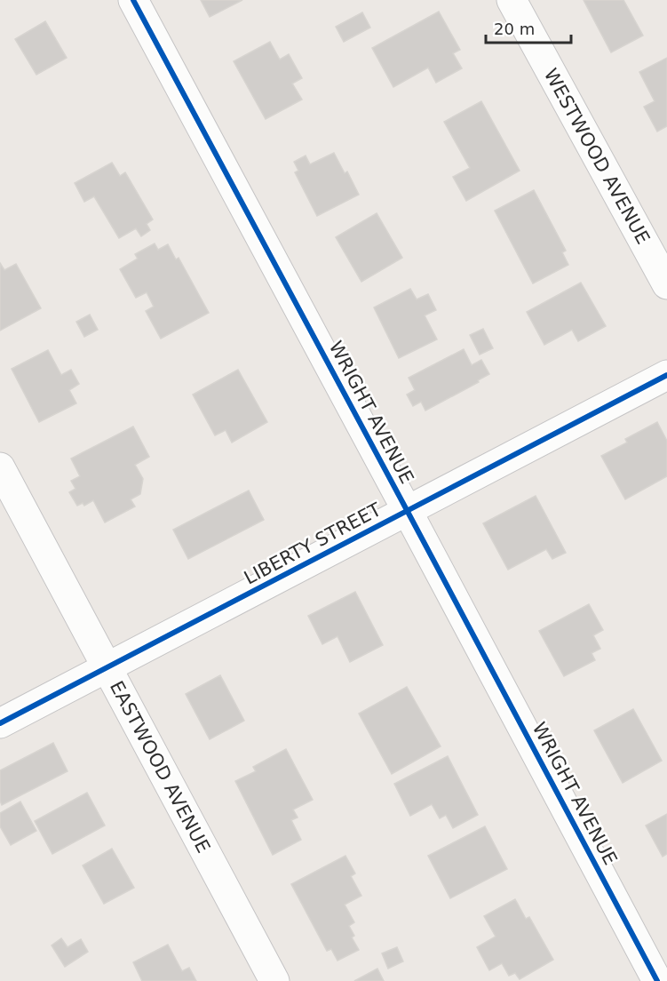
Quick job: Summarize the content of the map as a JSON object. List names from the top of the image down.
{
  "streets": {
    "street": [
      "WESTWOOD AVENUE",
      "WRIGHT AVENUE",
      "LIBERTY STREET",
      "EASTWOOD AVENUE"
    ]
  },
  "crossings": [
    ["WRIGHT AVENUE", "LIBERTY STREET"],
    ["LIBERTY STREET", "EASTWOOD AVENUE"]
  ],
  "scale_bar": "20 m"
}
